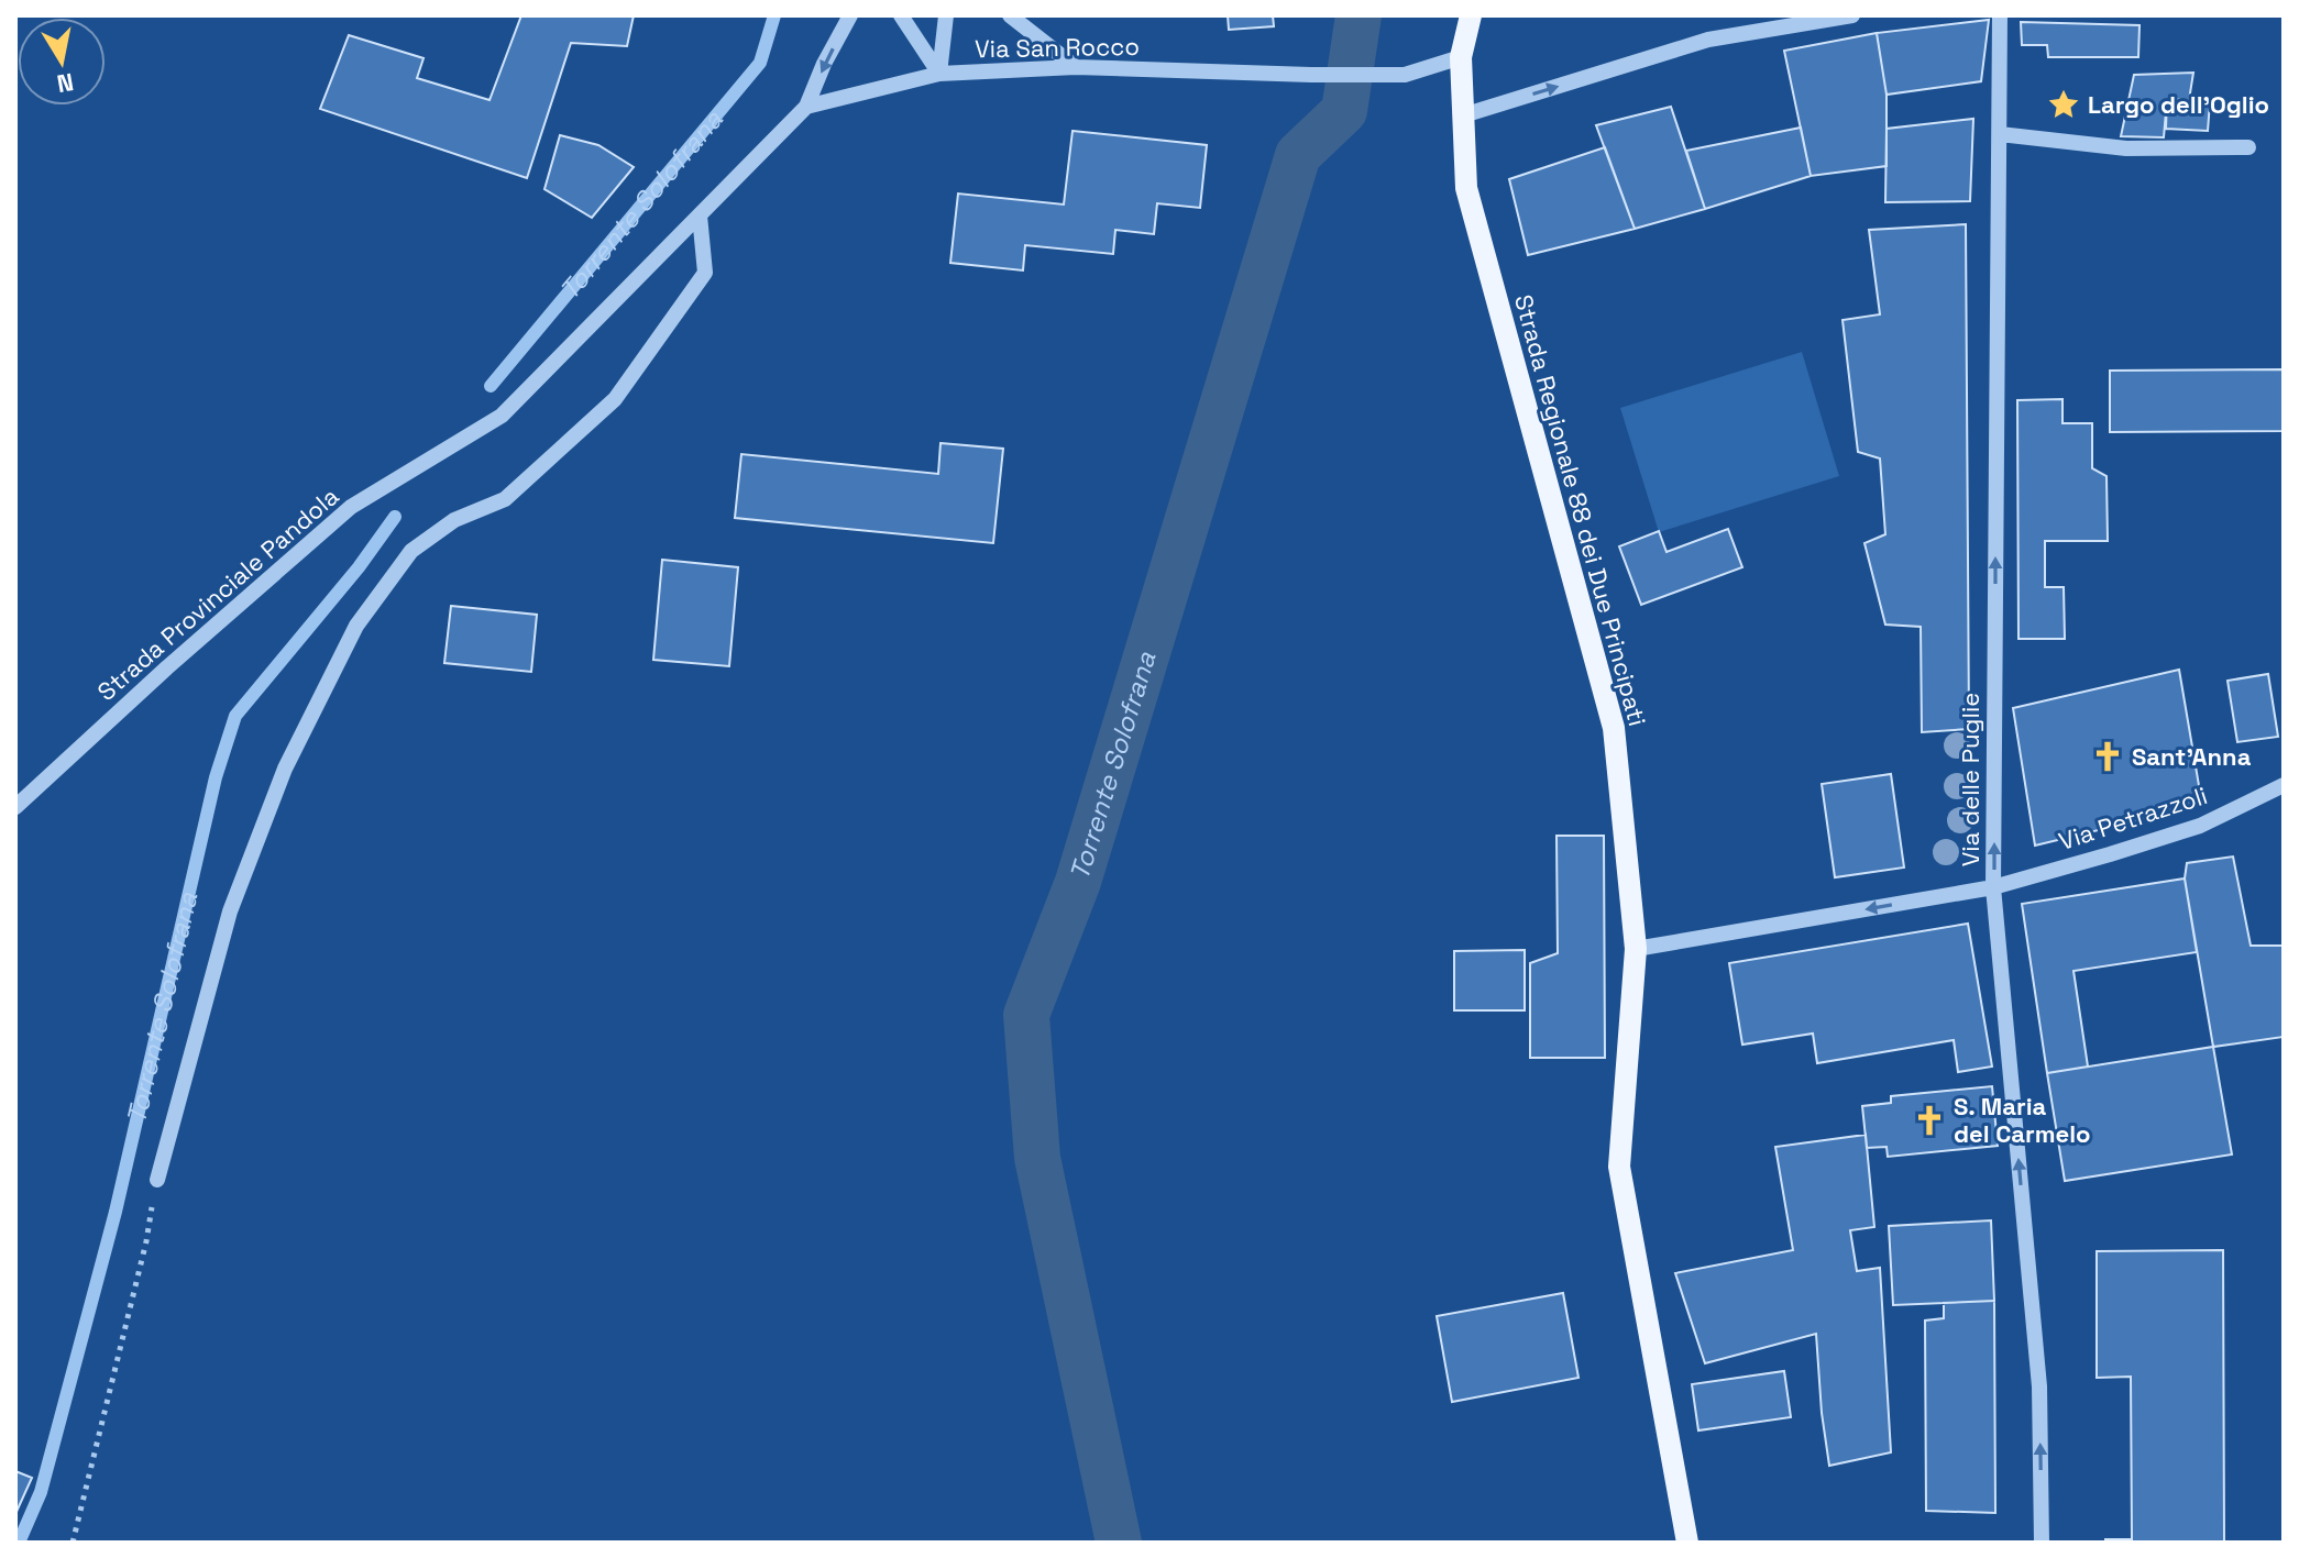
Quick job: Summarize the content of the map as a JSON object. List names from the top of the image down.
{
  "streets": {
    "main road": ["Strada Regionale 88 dei Due Principati"],
    "street": [
      "Via San Rocco",
      "Strada Provinciale Pandola",
      "Via delle Puglie",
      "Via Petrazzoli"
    ]
  },
  "crossings": [
    ["Via San Rocco", "Strada Regionale 88 dei Due Principati"],
    ["Via San Rocco", "Strada Provinciale Pandola"],
    ["Strada Regionale 88 dei Due Principati", "Via Petrazzoli"],
    ["Via delle Puglie", "Via Petrazzoli"]
  ],
  "one_way": ["Via delle Puglie", "Via Petrazzoli"],
  "water": ["Torrente Solofrana"],
  "places": {
    "place": ["Largo dell'Oglio"],
    "church": ["Sant'Anna", "S. Maria del Carmelo"]
  },
  "north": "bottom"
}
